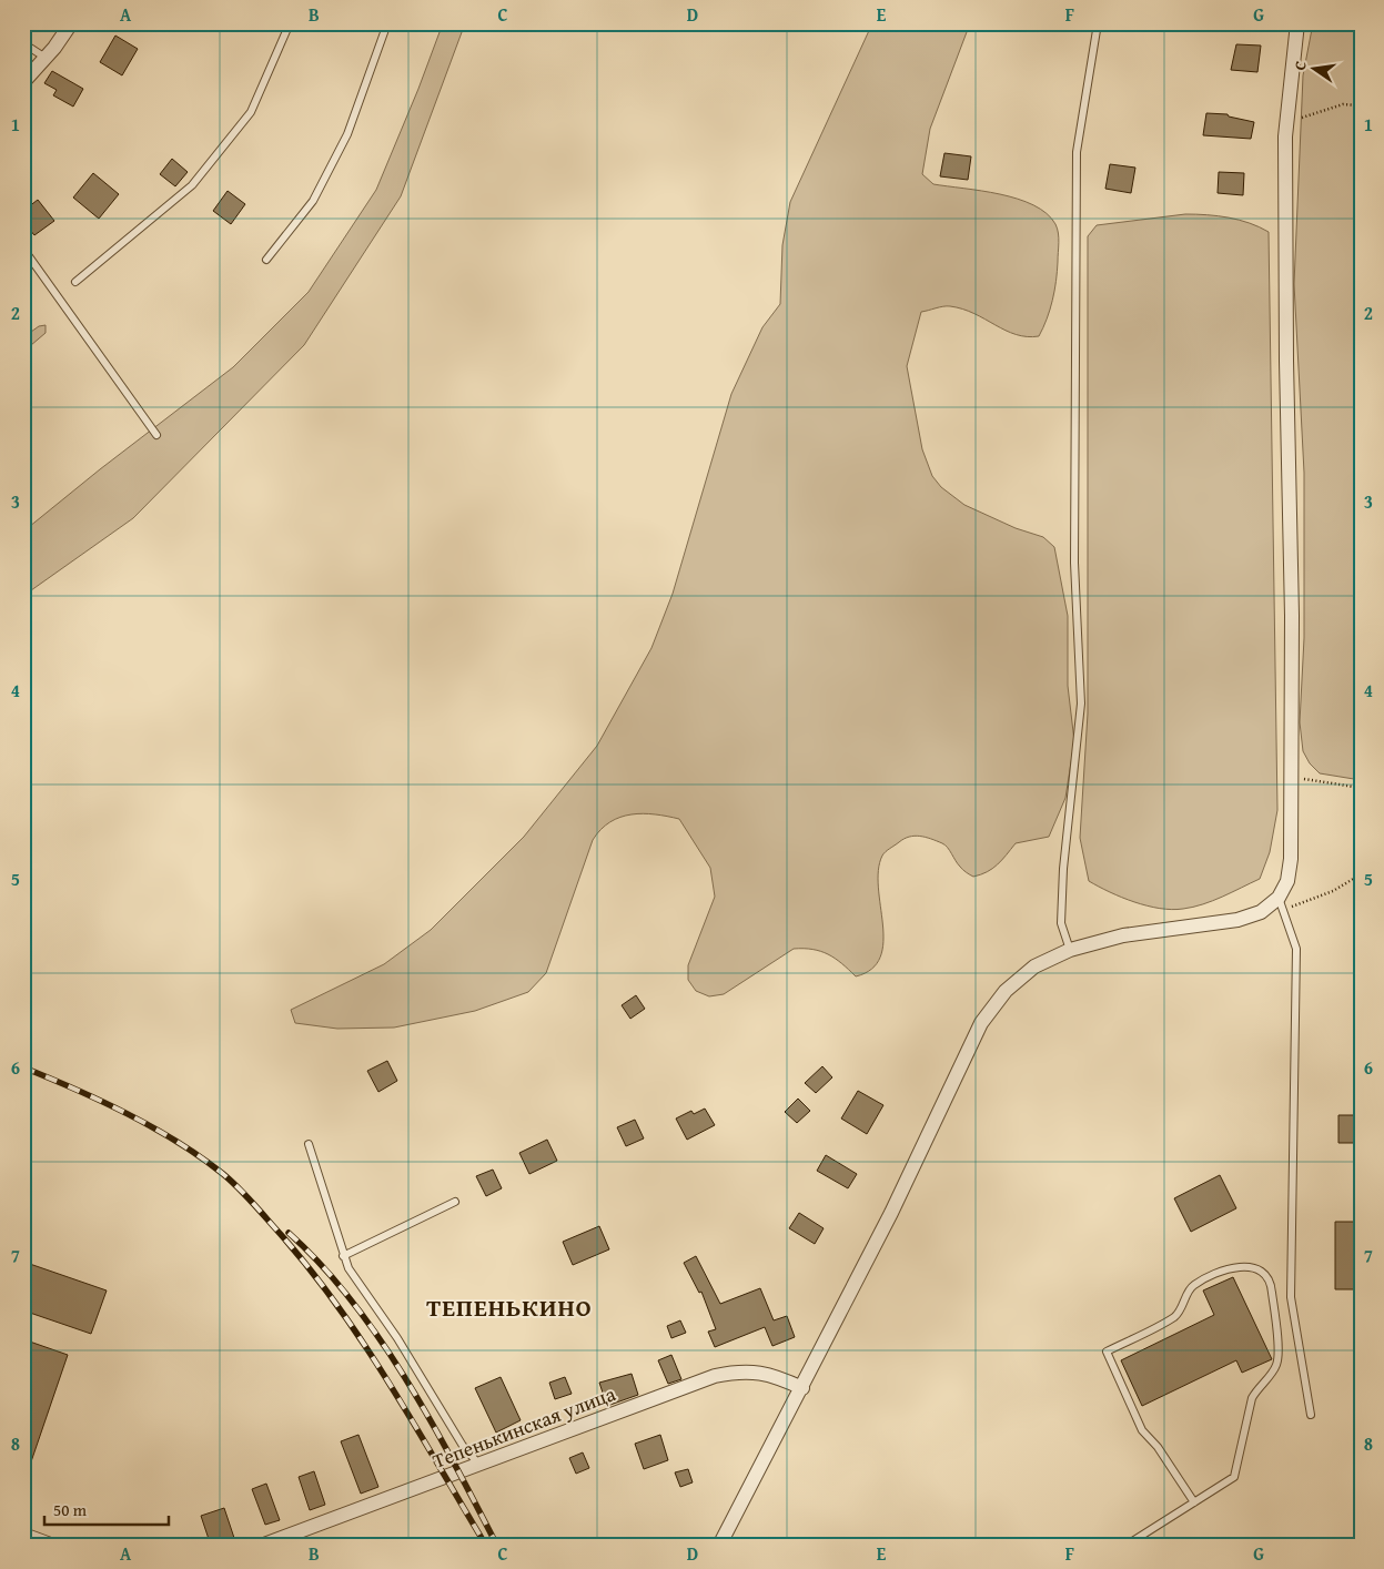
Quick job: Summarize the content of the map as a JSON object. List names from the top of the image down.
{
  "streets": {
    "street": ["Тепенькинская улица"]
  },
  "districts": ["ТЕПЕНЬКИНО"],
  "scale_bar": "50 m",
  "north": "left",
  "grid": {
    "columns": [
      "A",
      "B",
      "C",
      "D",
      "E",
      "F",
      "G"
    ],
    "rows": [
      "1",
      "2",
      "3",
      "4",
      "5",
      "6",
      "7",
      "8"
    ]
  }
}
